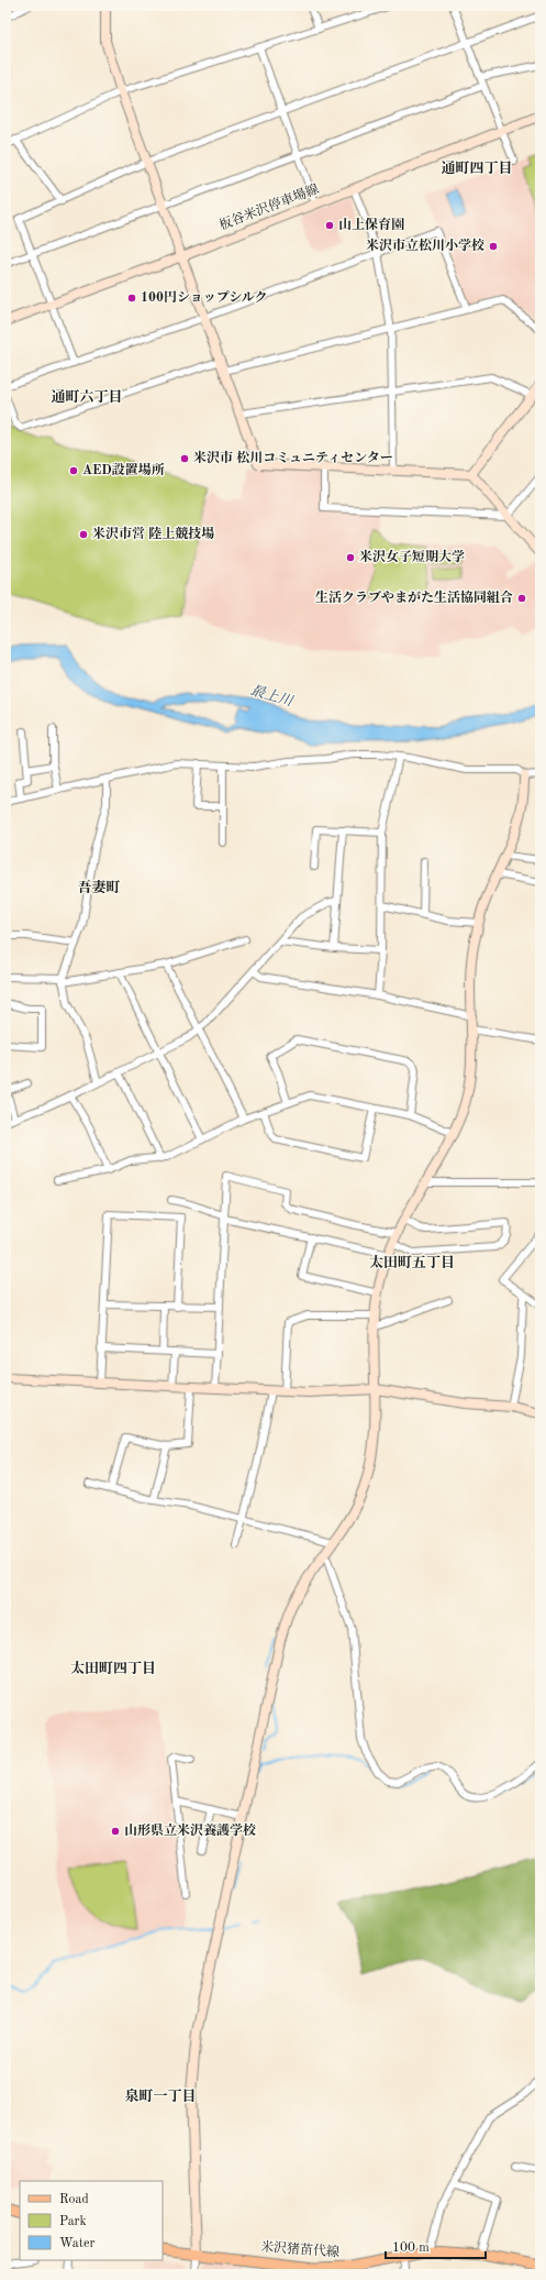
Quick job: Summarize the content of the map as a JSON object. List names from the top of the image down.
{
  "streets": {
    "main road": ["米沢猪苗代線"],
    "street": ["板谷米沢停車場線"]
  },
  "districts": [
    "通町四丁目",
    "通町六丁目",
    "吾妻町",
    "太田町五丁目",
    "太田町四丁目",
    "泉町一丁目"
  ],
  "water": ["最上川"],
  "places": [
    "山上保育園",
    "米沢市立松川小学校",
    "100円ショップシルク",
    "米沢市 松川コミュニティセンター",
    "AED設置場所",
    "米沢市営 陸上競技場",
    "米沢女子短期大学",
    "生活クラブやまがた生活協同組合",
    "山形県立米沢養護学校"
  ],
  "legend": ["Road", "Park", "Water"],
  "scale_bar": "100 m"
}
